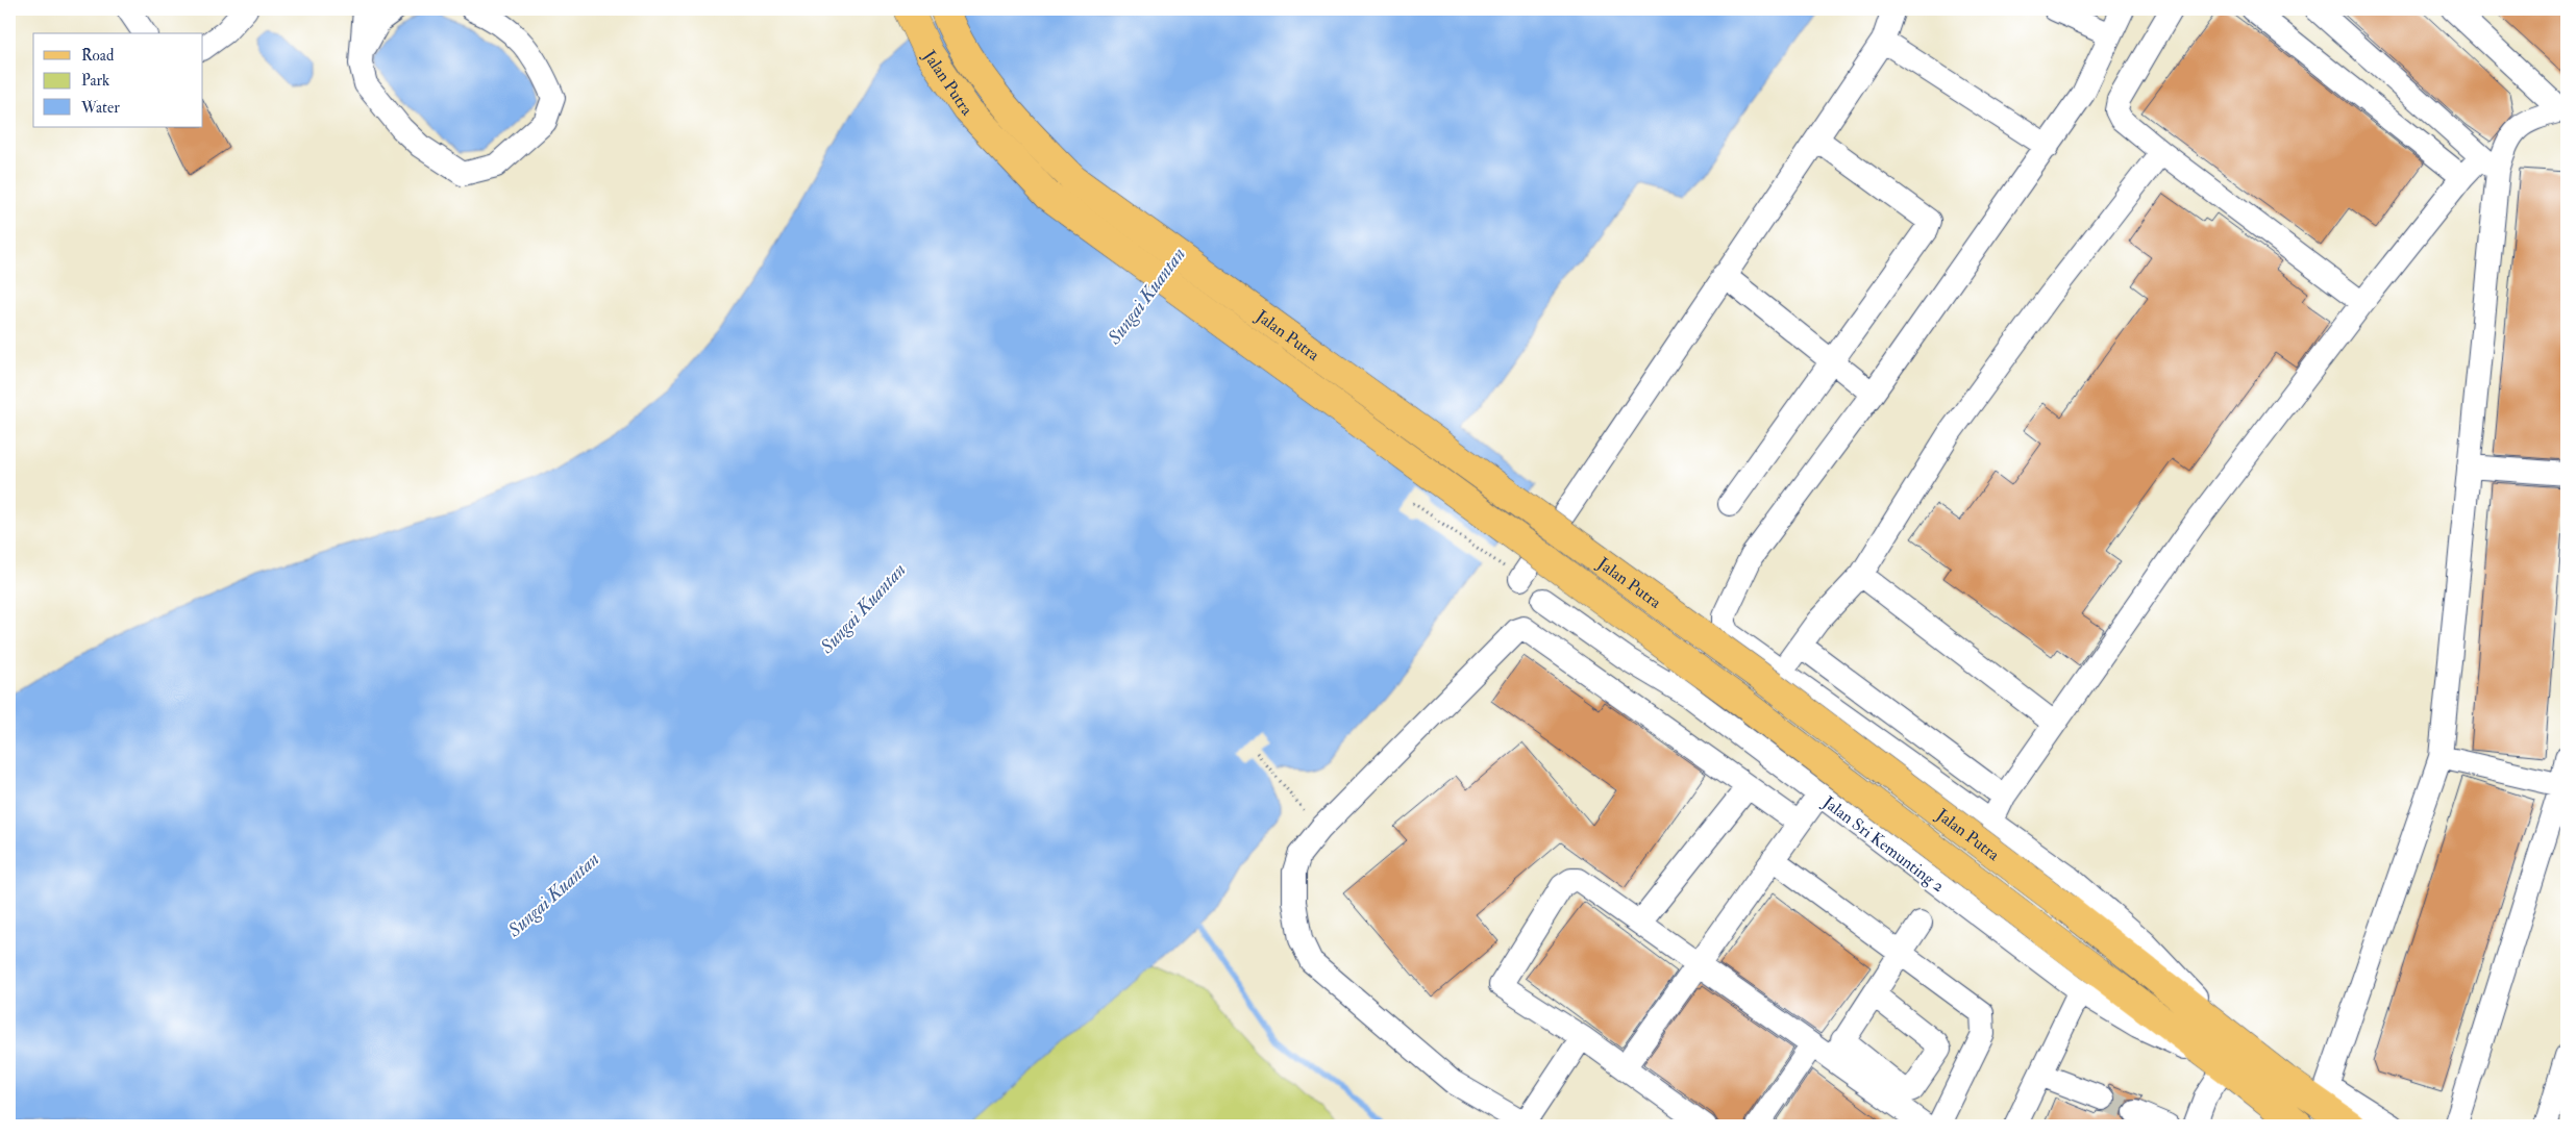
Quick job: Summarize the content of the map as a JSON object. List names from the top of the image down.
{
  "streets": {
    "main road": ["Jalan Putra"],
    "street": ["Jalan Sri Kemunting 2"]
  },
  "crossings": [
    ["Jalan Putra", "Jalan Sri Kemunting 2"]
  ],
  "water": ["Sungai Kuantan"],
  "legend": ["Road", "Park", "Water"]
}
